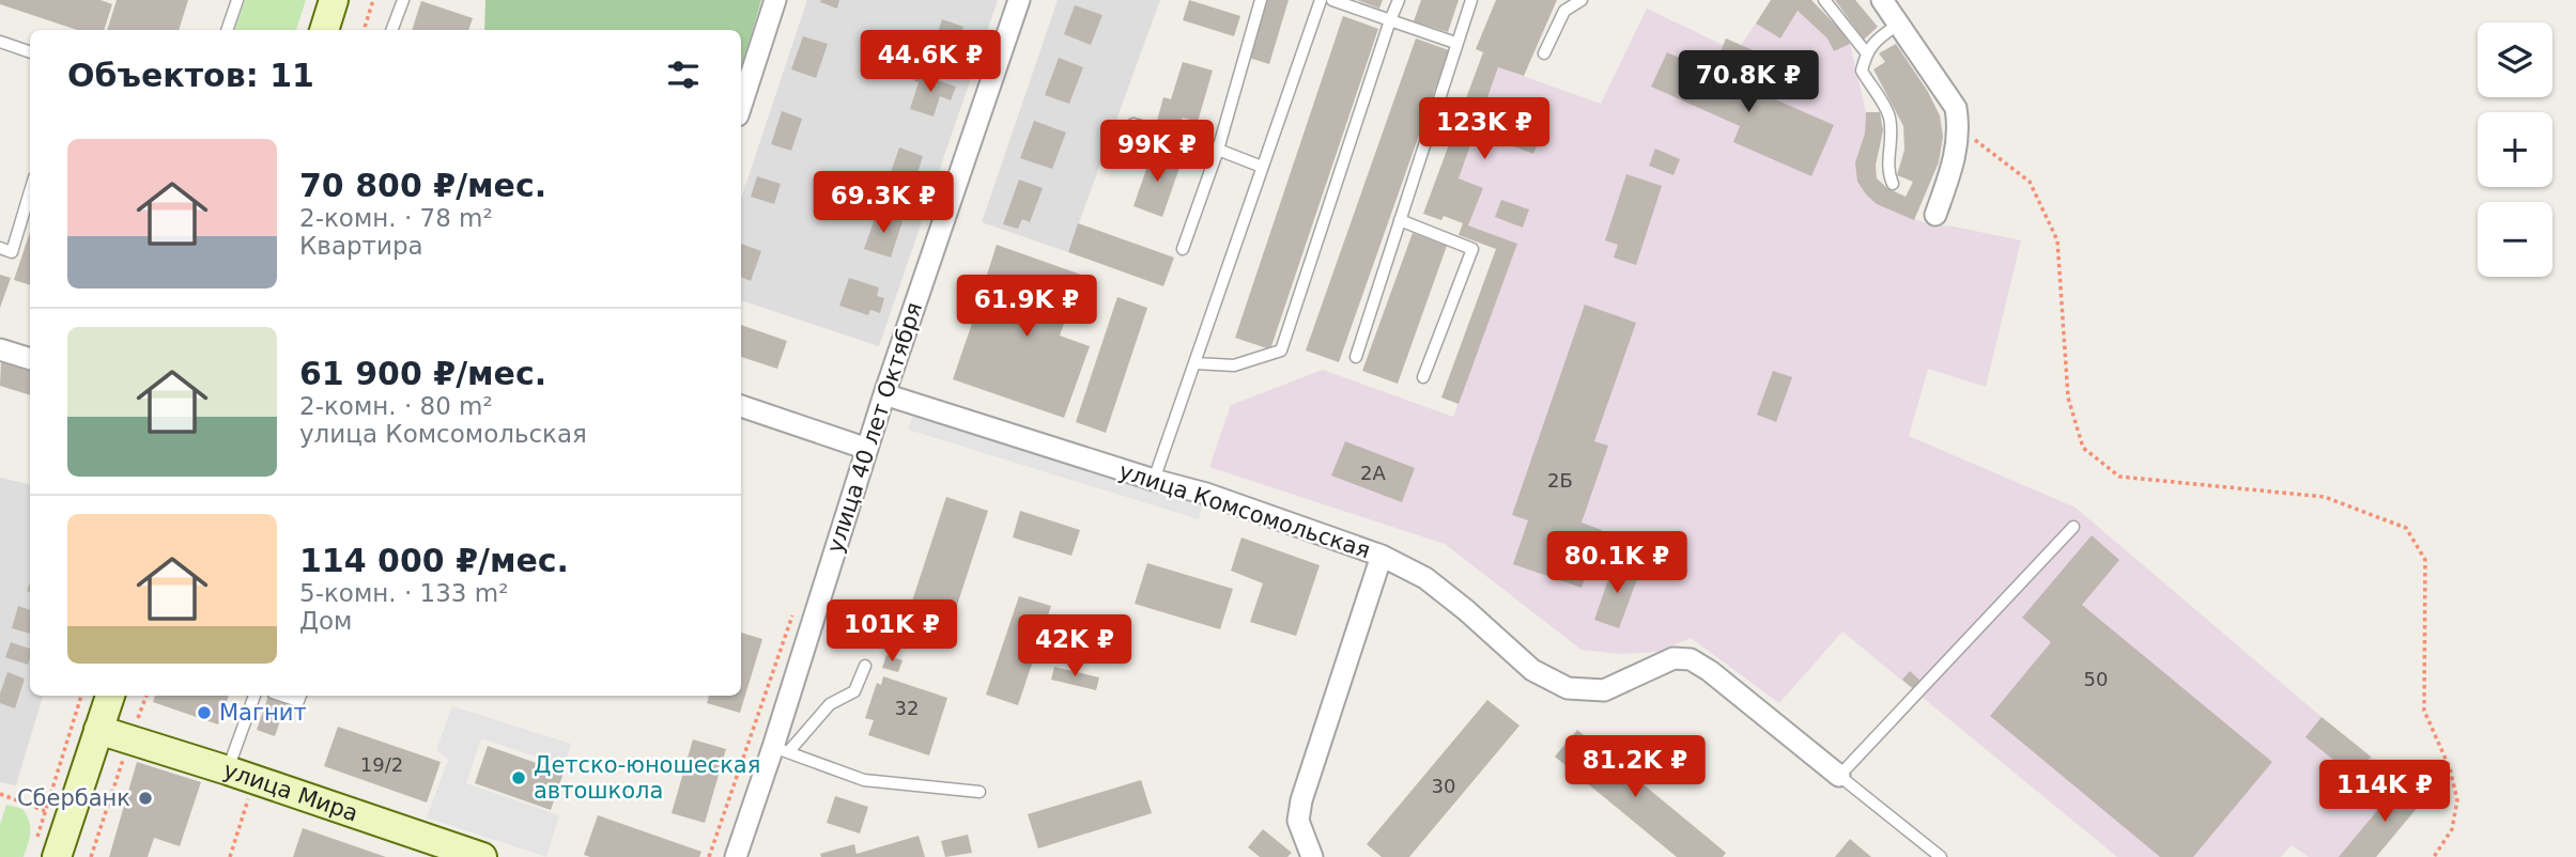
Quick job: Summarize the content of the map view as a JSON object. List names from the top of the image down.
{
  "streets": {
    "street": ["улица 40 лет Октября", "улица Комсомольская", "улица Мира"]
  },
  "crossings": [
    ["улица 40 лет Октября", "улица Комсомольская"]
  ],
  "places": ["Магнит", "Детско-юношеская автошкола", "Сбербанк"],
  "house_numbers": [
    "2А",
    "2Б",
    "50",
    "32",
    "19/2",
    "30"
  ],
  "page": {
    "map_buttons": ["+", "−"],
    "price": [
      "44.6K ₽",
      "70.8K ₽",
      "123K ₽",
      "99K ₽",
      "69.3K ₽",
      "61.9K ₽",
      "80.1K ₽",
      "101K ₽",
      "42K ₽",
      "81.2K ₽",
      "114K ₽"
    ],
    "heading": "Объектов: 11",
    "list": [
      {
        "name": "70 800 ₽/мес.",
        "note": "2-комн. · 78 m² · Квартира"
      },
      {
        "name": "61 900 ₽/мес.",
        "note": "2-комн. · 80 m² · улица Комсомольская"
      },
      {
        "name": "114 000 ₽/мес.",
        "note": "5-комн. · 133 m² · Дом"
      }
    ]
  }
}
